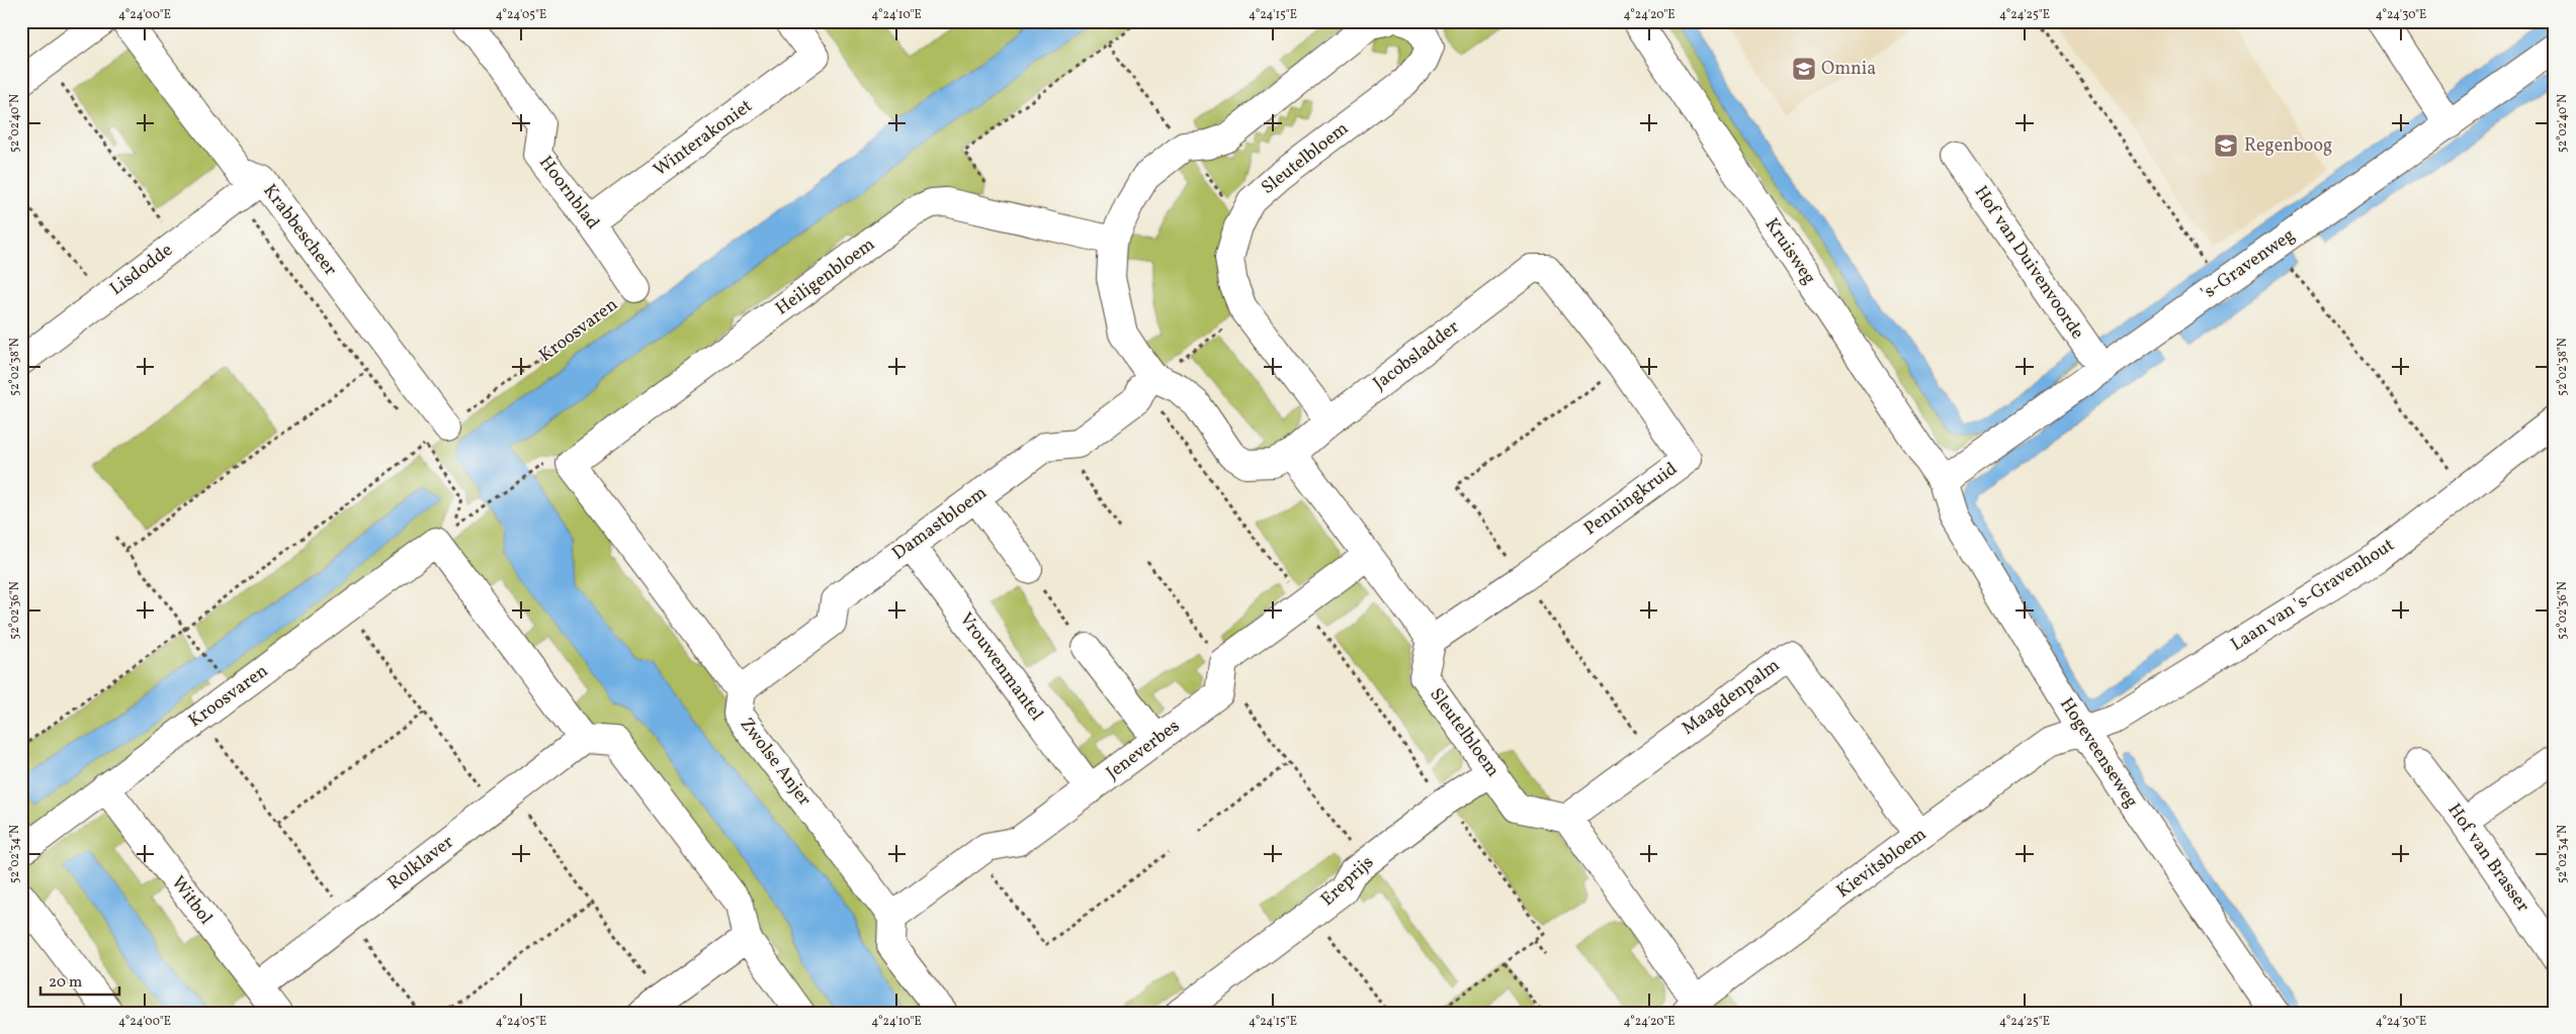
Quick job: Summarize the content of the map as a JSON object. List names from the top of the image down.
{
  "streets": {
    "street": [
      "Winterakoniet",
      "Sleutelbloem",
      "Hoornblad",
      "Krabbescheer",
      "Kruisweg",
      "Hof van Duivenvoorde",
      "'s-Gravenweg",
      "Lisdodde",
      "Heiligenbloem",
      "Kroosvaren",
      "Jacobsladder",
      "Penningkruid",
      "Damastbloem",
      "Laan van 's-Gravenhout",
      "Vrouwenmantel",
      "Maagdenpalm",
      "Jeneverbes",
      "Hogeveenseweg",
      "Zwolse Anjer",
      "Hof van Brasser",
      "Rolklaver",
      "Kievitsbloem",
      "Ereprijs",
      "Witbol"
    ]
  },
  "crossings": [
    ["Winterakoniet", "Hoornblad"],
    ["Sleutelbloem", "Jacobsladder"],
    ["Sleutelbloem", "Penningkruid"],
    ["Sleutelbloem", "Maagdenpalm"],
    ["Sleutelbloem", "Ereprijs"],
    ["Hoornblad", "Kroosvaren"],
    ["Krabbescheer", "Lisdodde"],
    ["Krabbescheer", "Kroosvaren"],
    ["Kruisweg", "'s-Gravenweg"],
    ["Kruisweg", "Hogeveenseweg"],
    ["Hof van Duivenvoorde", "'s-Gravenweg"],
    ["'s-Gravenweg", "Hogeveenseweg"],
    ["Heiligenbloem", "Zwolse Anjer"],
    ["Kroosvaren", "Witbol"],
    ["Jacobsladder", "Penningkruid"],
    ["Damastbloem", "Vrouwenmantel"],
    ["Damastbloem", "Zwolse Anjer"],
    ["Laan van 's-Gravenhout", "Hogeveenseweg"],
    ["Laan van 's-Gravenhout", "Kievitsbloem"],
    ["Vrouwenmantel", "Jeneverbes"],
    ["Maagdenpalm", "Kievitsbloem"],
    ["Jeneverbes", "Zwolse Anjer"],
    ["Hogeveenseweg", "Kievitsbloem"],
    ["Rolklaver", "Witbol"]
  ],
  "places": {
    "school or university": ["Omnia", "Regenboog"]
  },
  "scale_bar": "20 m",
  "coordinates": [
    "4°24'00\"E",
    "4°24'05\"E",
    "4°24'10\"E",
    "4°24'15\"E",
    "4°24'20\"E",
    "4°24'25\"E",
    "4°24'30\"E",
    "52°02'40\"N",
    "52°02'38\"N",
    "52°02'36\"N",
    "52°02'34\"N"
  ]
}
